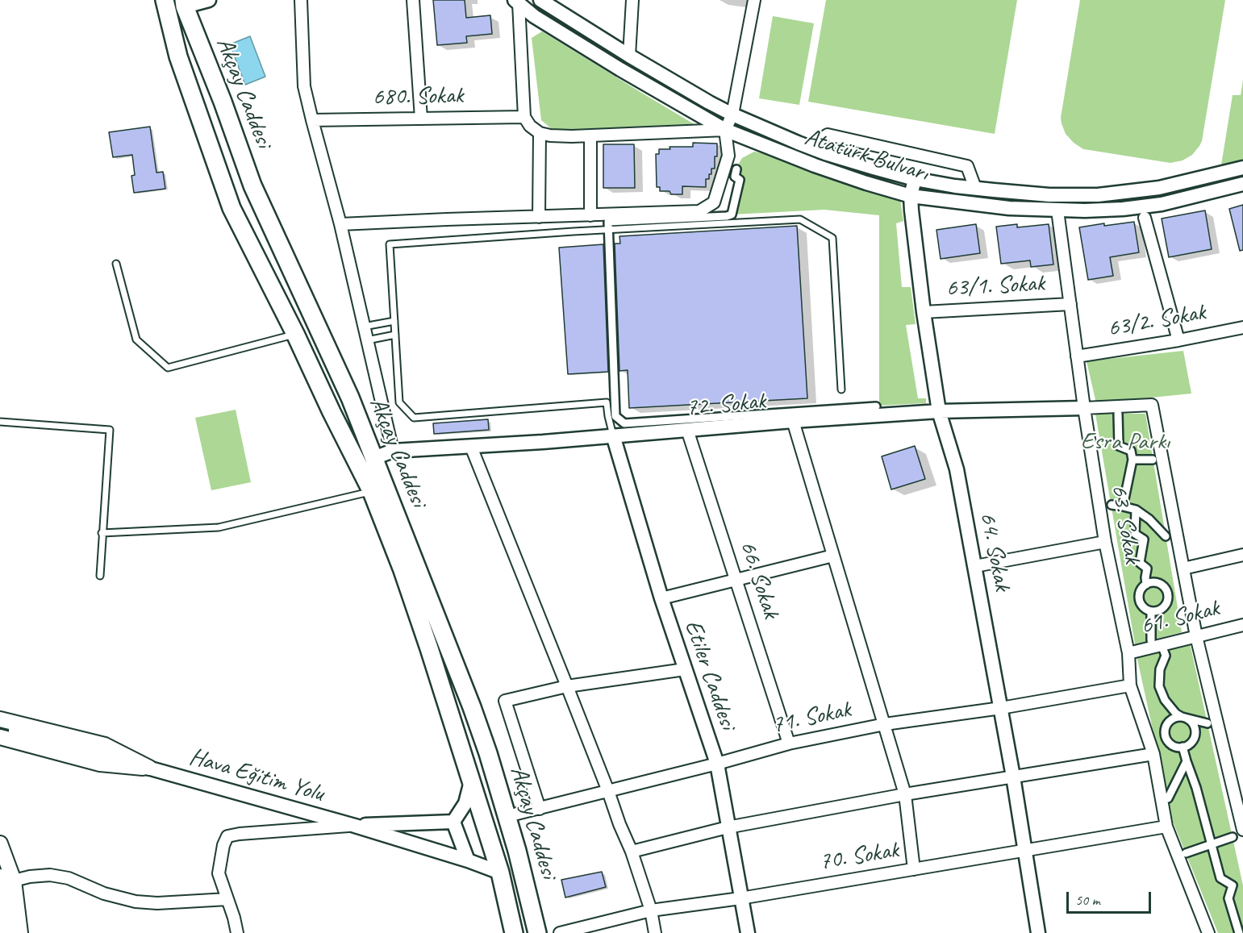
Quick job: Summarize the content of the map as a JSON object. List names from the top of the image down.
{
  "streets": {
    "highway": ["Akçay Caddesi"],
    "street": [
      "680. Sokak",
      "Atatürk Bulvarı",
      "63/1. Sokak",
      "63/2. Sokak",
      "72. Sokak",
      "63. Sokak",
      "64. Sokak",
      "66. Sokak",
      "61. Sokak",
      "Etiler Caddesi",
      "71. Sokak",
      "Hava Eğitim Yolu",
      "70. Sokak"
    ]
  },
  "crossings": [
    ["Akçay Caddesi", "72. Sokak"],
    ["Akçay Caddesi", "71. Sokak"],
    ["Akçay Caddesi", "Hava Eğitim Yolu"],
    ["Atatürk Bulvarı", "64. Sokak"],
    ["63/1. Sokak", "64. Sokak"],
    ["72. Sokak", "63. Sokak"],
    ["72. Sokak", "64. Sokak"],
    ["72. Sokak", "66. Sokak"],
    ["72. Sokak", "Etiler Caddesi"],
    ["63. Sokak", "61. Sokak"],
    ["63. Sokak", "71. Sokak"],
    ["63. Sokak", "70. Sokak"],
    ["64. Sokak", "71. Sokak"],
    ["64. Sokak", "70. Sokak"],
    ["66. Sokak", "71. Sokak"],
    ["Etiler Caddesi", "71. Sokak"],
    ["Etiler Caddesi", "70. Sokak"]
  ],
  "parks": ["Esra Parkı"],
  "scale_bar": "50 m"
}
